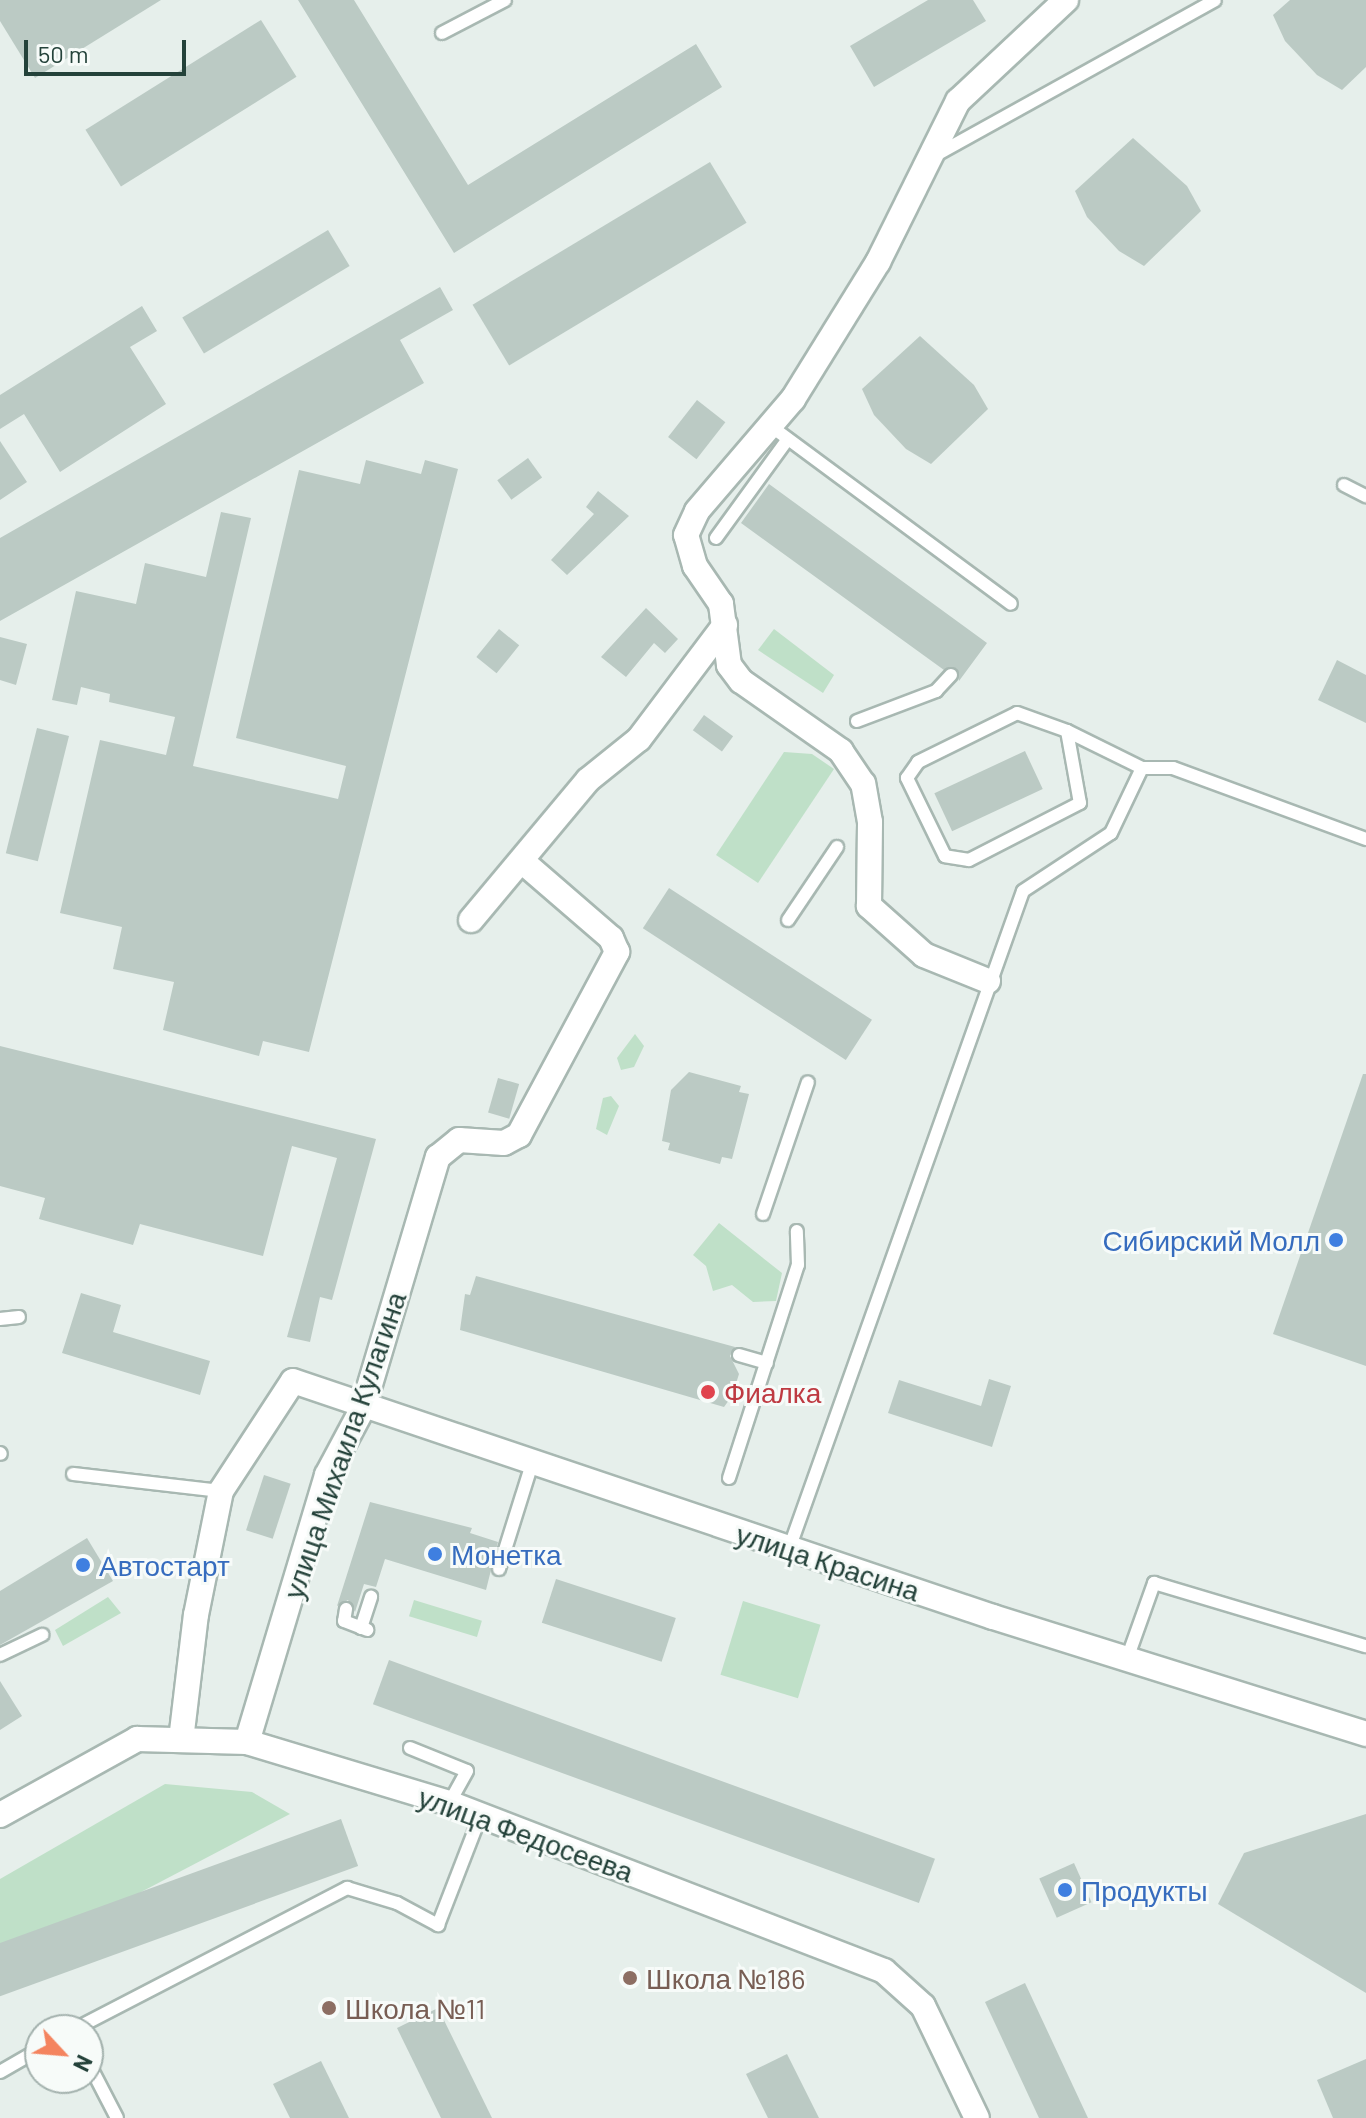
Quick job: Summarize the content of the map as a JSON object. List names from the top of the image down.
{
  "streets": {
    "street": ["улица Михаила Кулагина", "улица Красина", "улица Федосеева"]
  },
  "crossings": [
    ["улица Михаила Кулагина", "улица Красина"],
    ["улица Михаила Кулагина", "улица Федосеева"]
  ],
  "places": [
    "Сибирский Молл",
    "Фиалка",
    "Монетка",
    "Автостарт",
    "Продукты",
    "Школа №186",
    "Школа №11"
  ],
  "scale_bar": "50 m",
  "north": "bottom right"
}
